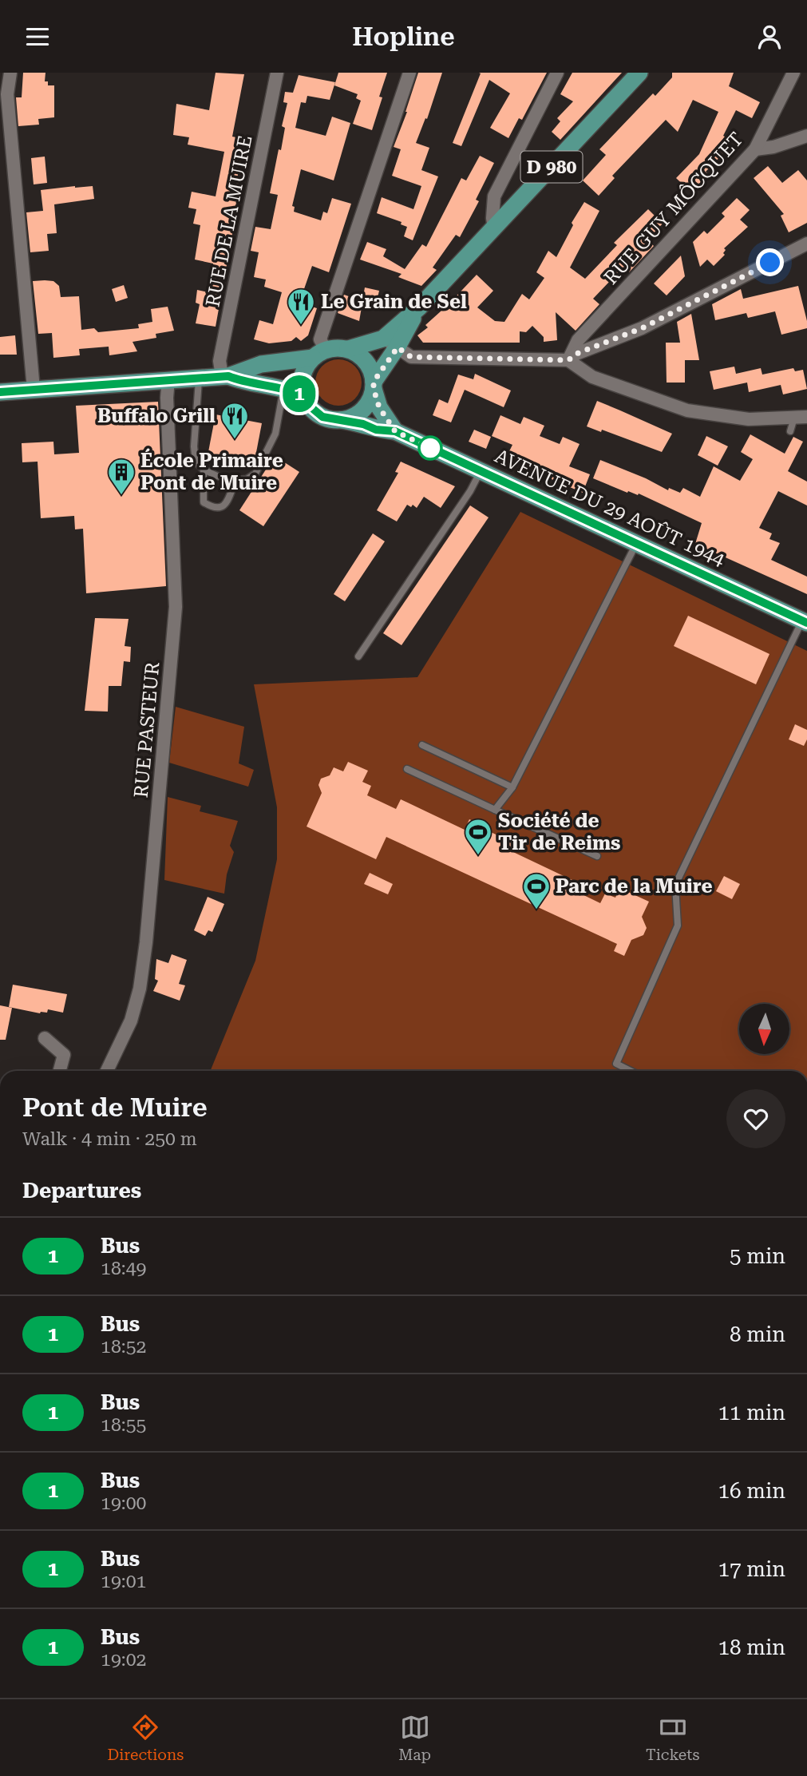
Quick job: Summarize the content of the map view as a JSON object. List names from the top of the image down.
{
  "streets": {
    "main road": ["D 980", "AVENUE DU 29 AOÛT 1944"],
    "street": ["RUE GUY MÔCQUET", "RUE DE LA MUIRE", "RUE PASTEUR"]
  },
  "places": {
    "restaurant": ["Le Grain de Sel", "Buffalo Grill"],
    "building": ["École Primaire Pont de Muire"],
    "sports": ["Société de Tir de Reims", "Parc de la Muire"]
  },
  "lines": ["bus line 1"],
  "north": "bottom",
  "page": {
    "header": "Hopline",
    "on_map": "1",
    "heading": [
      ["Pont de Muire", "Walk · 4 min · 250 m"],
      "Departures"
    ],
    "list": [
      {
        "mark": "1",
        "name": "Bus",
        "note": "18:49",
        "value": "5 min"
      },
      {
        "mark": "1",
        "name": "Bus",
        "note": "18:52",
        "value": "8 min"
      },
      {
        "mark": "1",
        "name": "Bus",
        "note": "18:55",
        "value": "11 min"
      },
      {
        "mark": "1",
        "name": "Bus",
        "note": "19:00",
        "value": "16 min"
      },
      {
        "mark": "1",
        "name": "Bus",
        "note": "19:01",
        "value": "17 min"
      },
      {
        "mark": "1",
        "name": "Bus",
        "note": "19:02",
        "value": "18 min"
      }
    ],
    "tabs": ["Directions", "Map", "Tickets"]
  }
}
